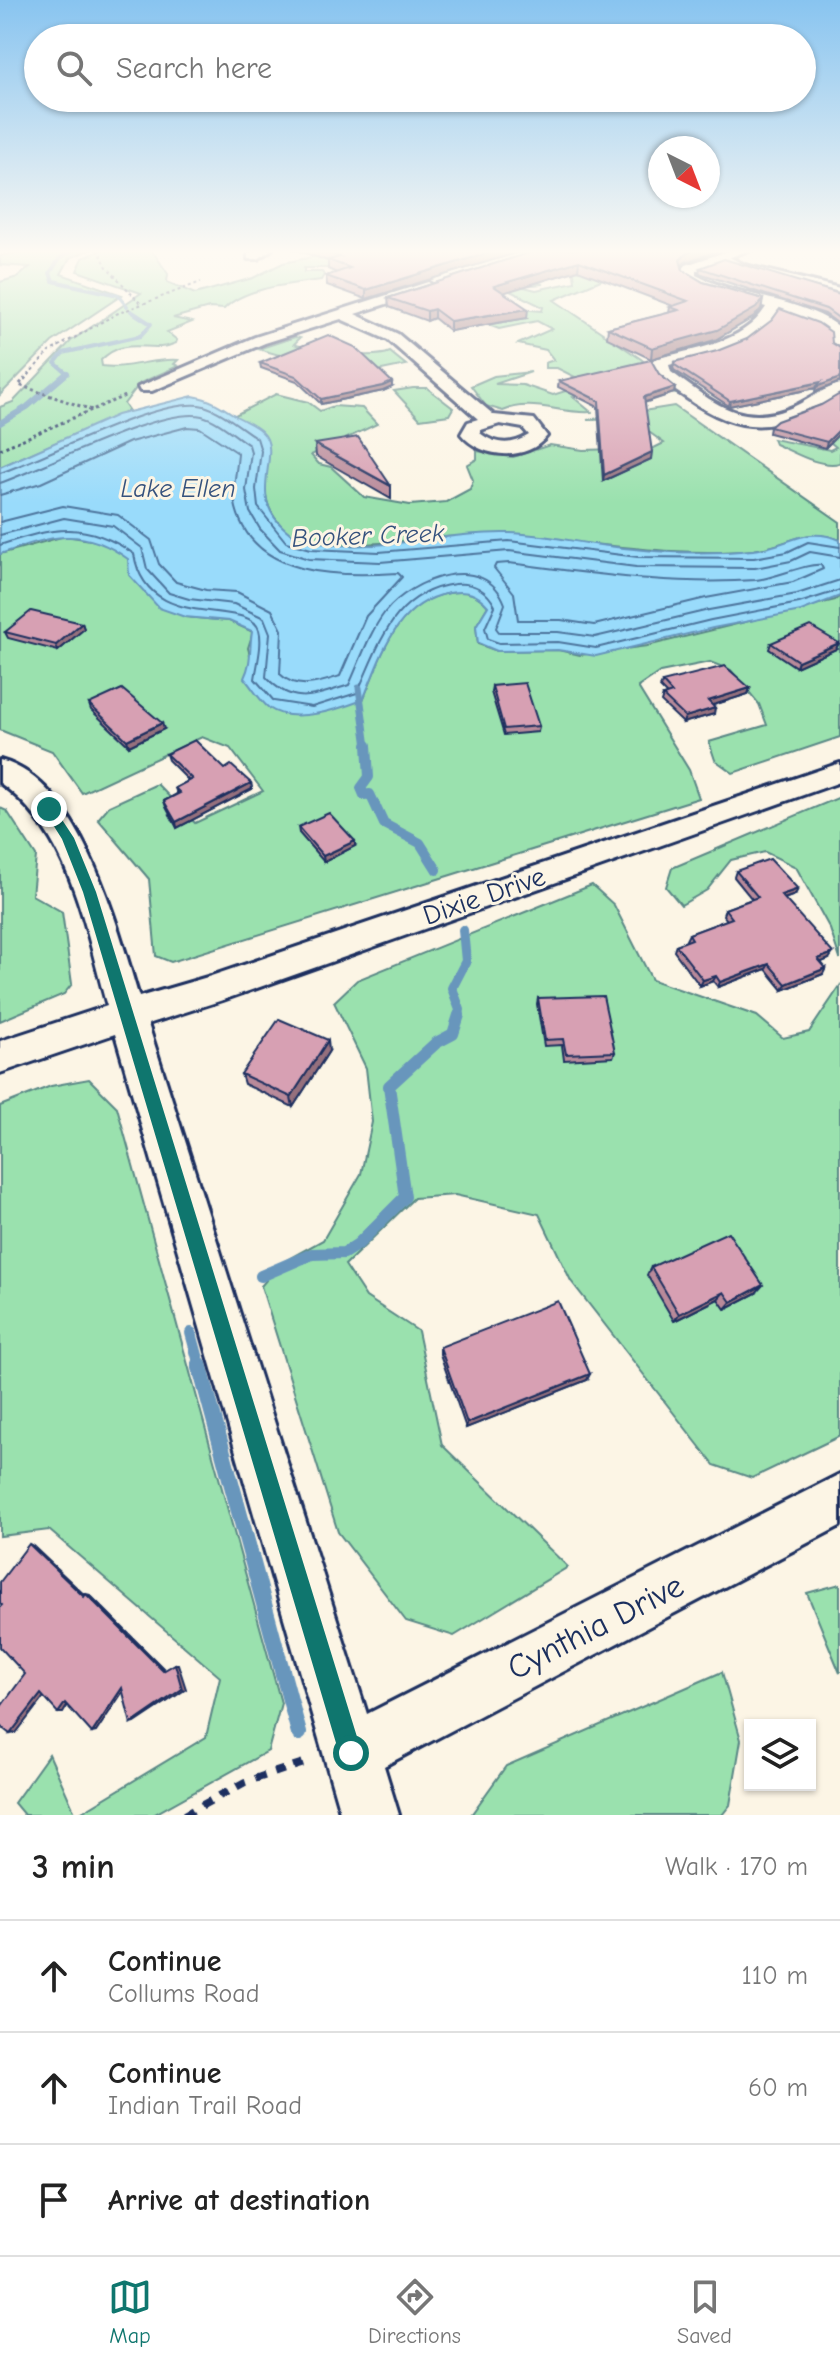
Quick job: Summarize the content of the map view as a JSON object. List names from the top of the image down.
{
  "streets": {
    "street": ["Dixie Drive", "Cynthia Drive"]
  },
  "water": ["Lake Ellen", "Booker Creek"],
  "north": "bottom right",
  "page": {
    "search": "Search here",
    "heading": ["3 min", "Walk · 170 m"],
    "list": [
      ["Continue", "Collums Road", "110 m"],
      ["Continue", "Indian Trail Road", "60 m"],
      "Arrive at destination"
    ],
    "nav": ["Map", "Directions", "Saved"]
  }
}
